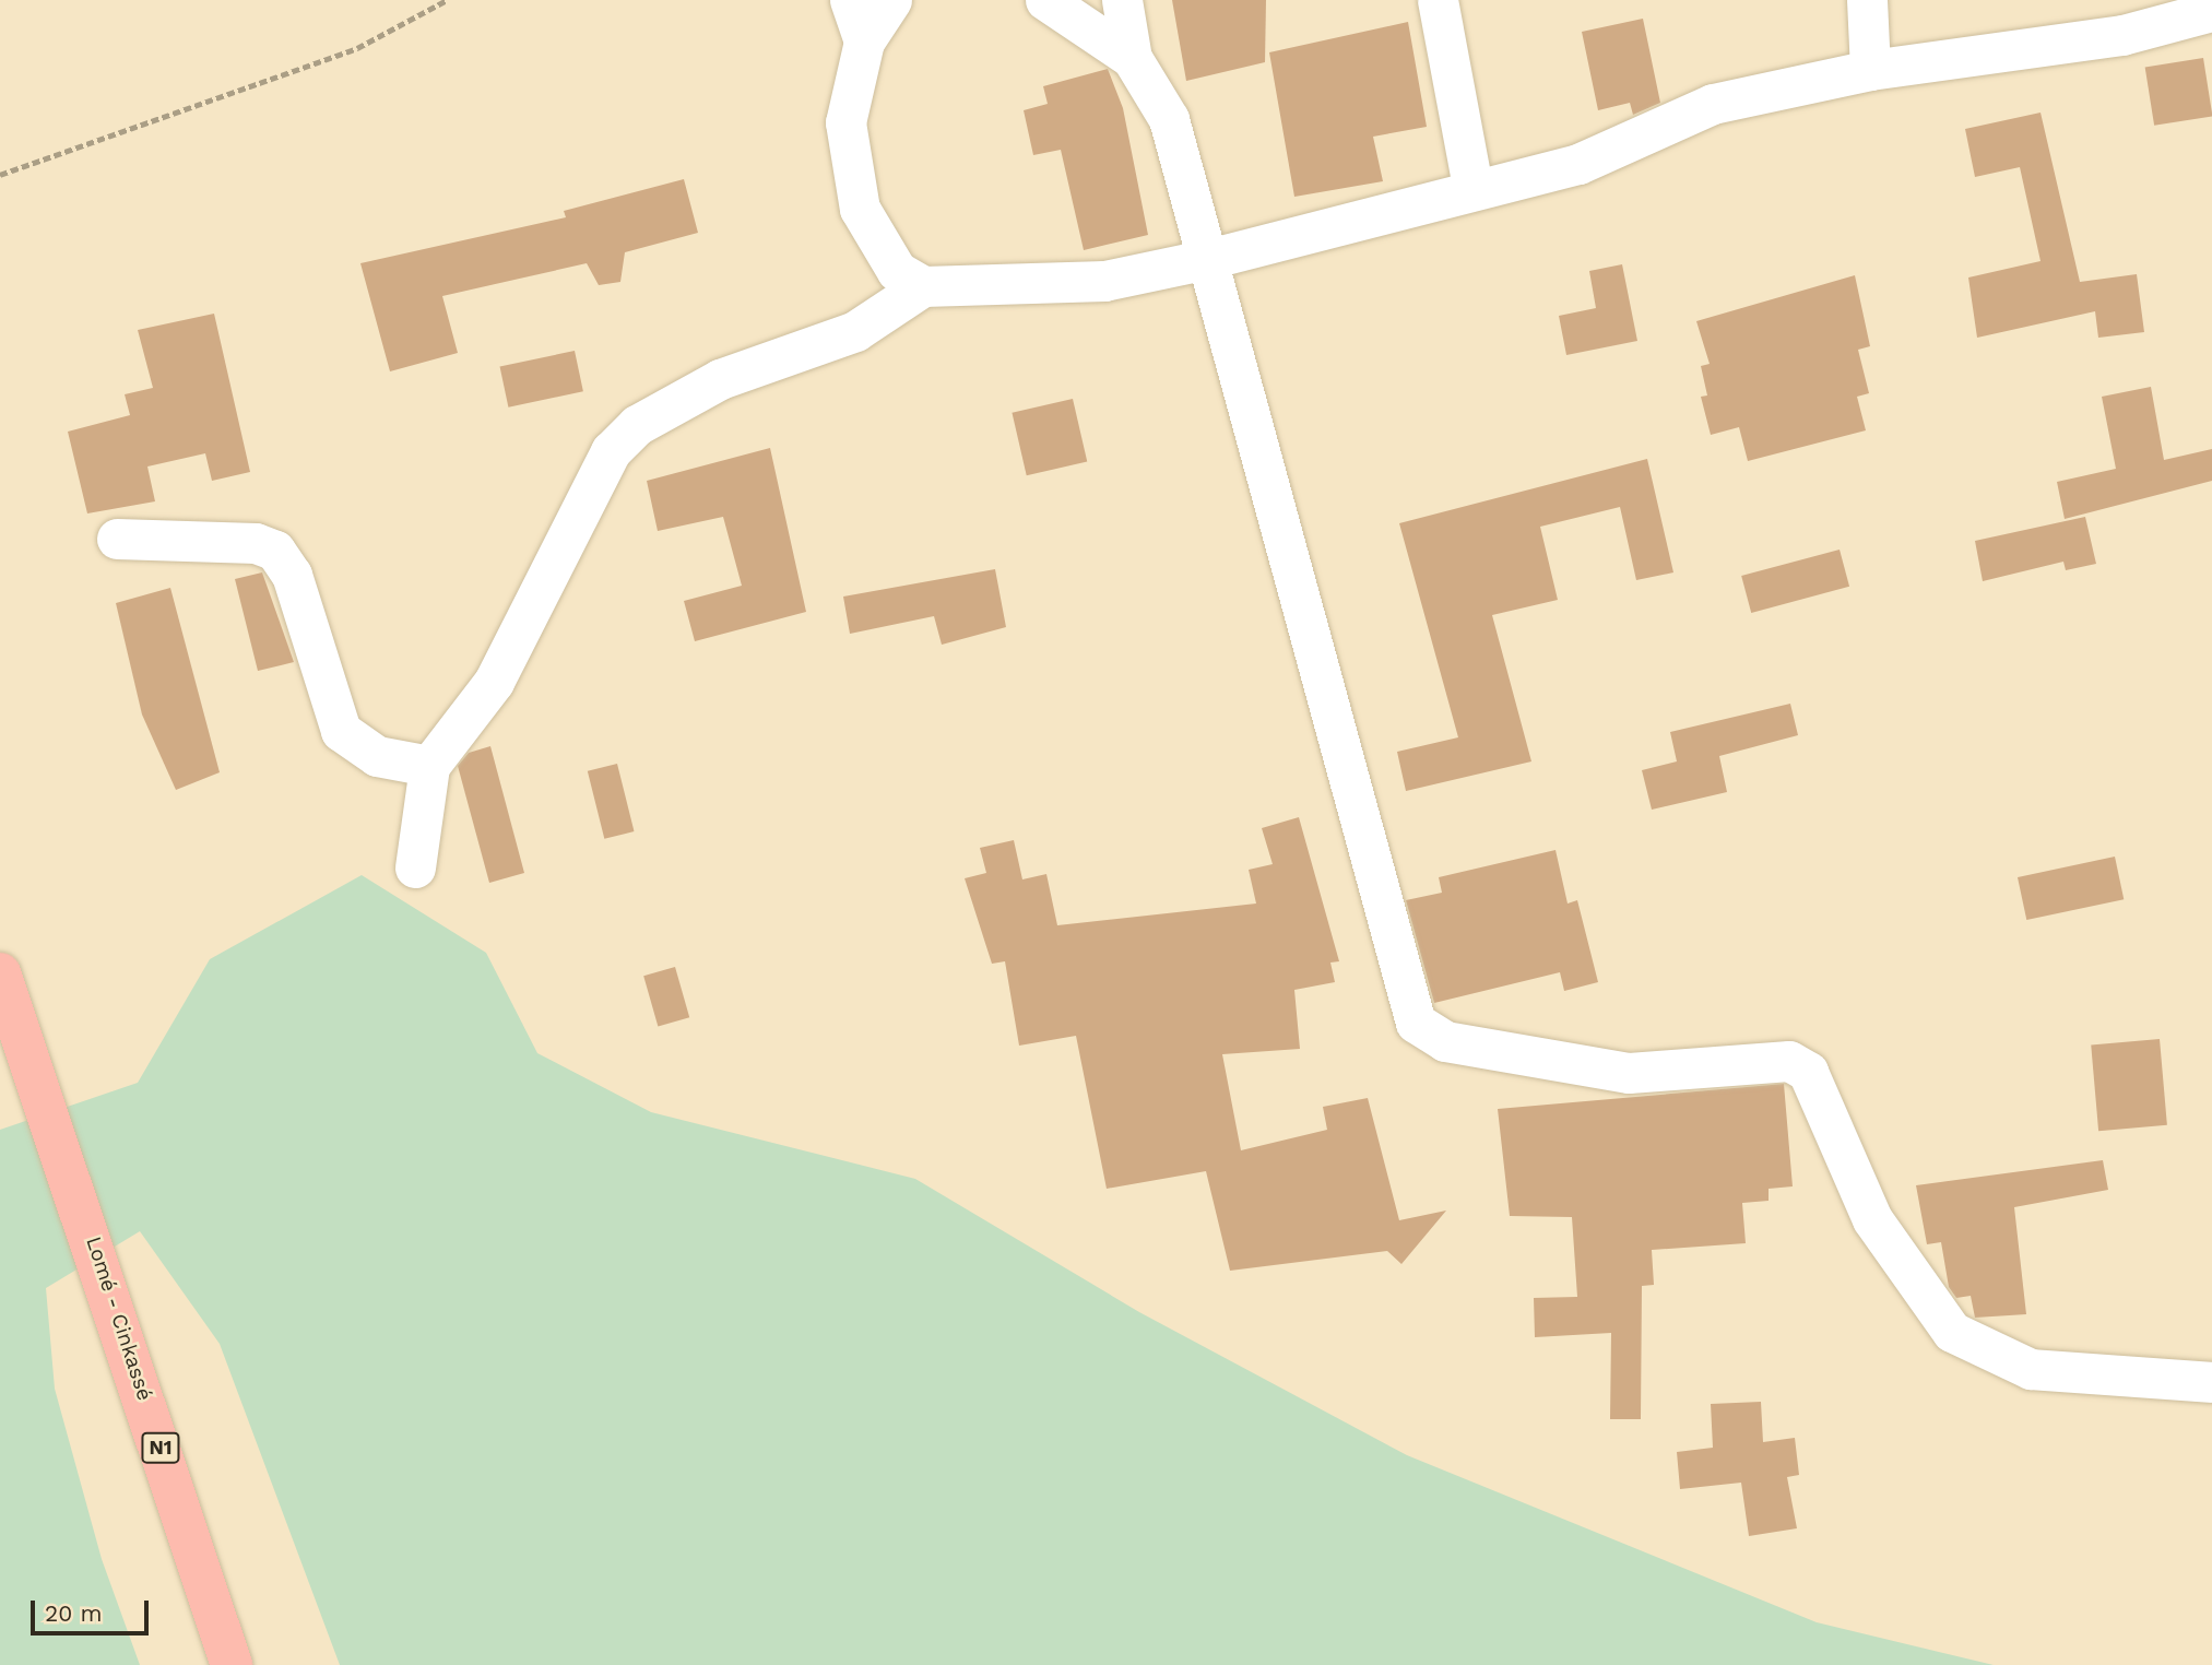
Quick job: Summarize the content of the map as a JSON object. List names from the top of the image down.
{
  "streets": {
    "highway": ["Lomé - Cinkassé", "N1"]
  },
  "scale_bar": "20 m"
}
